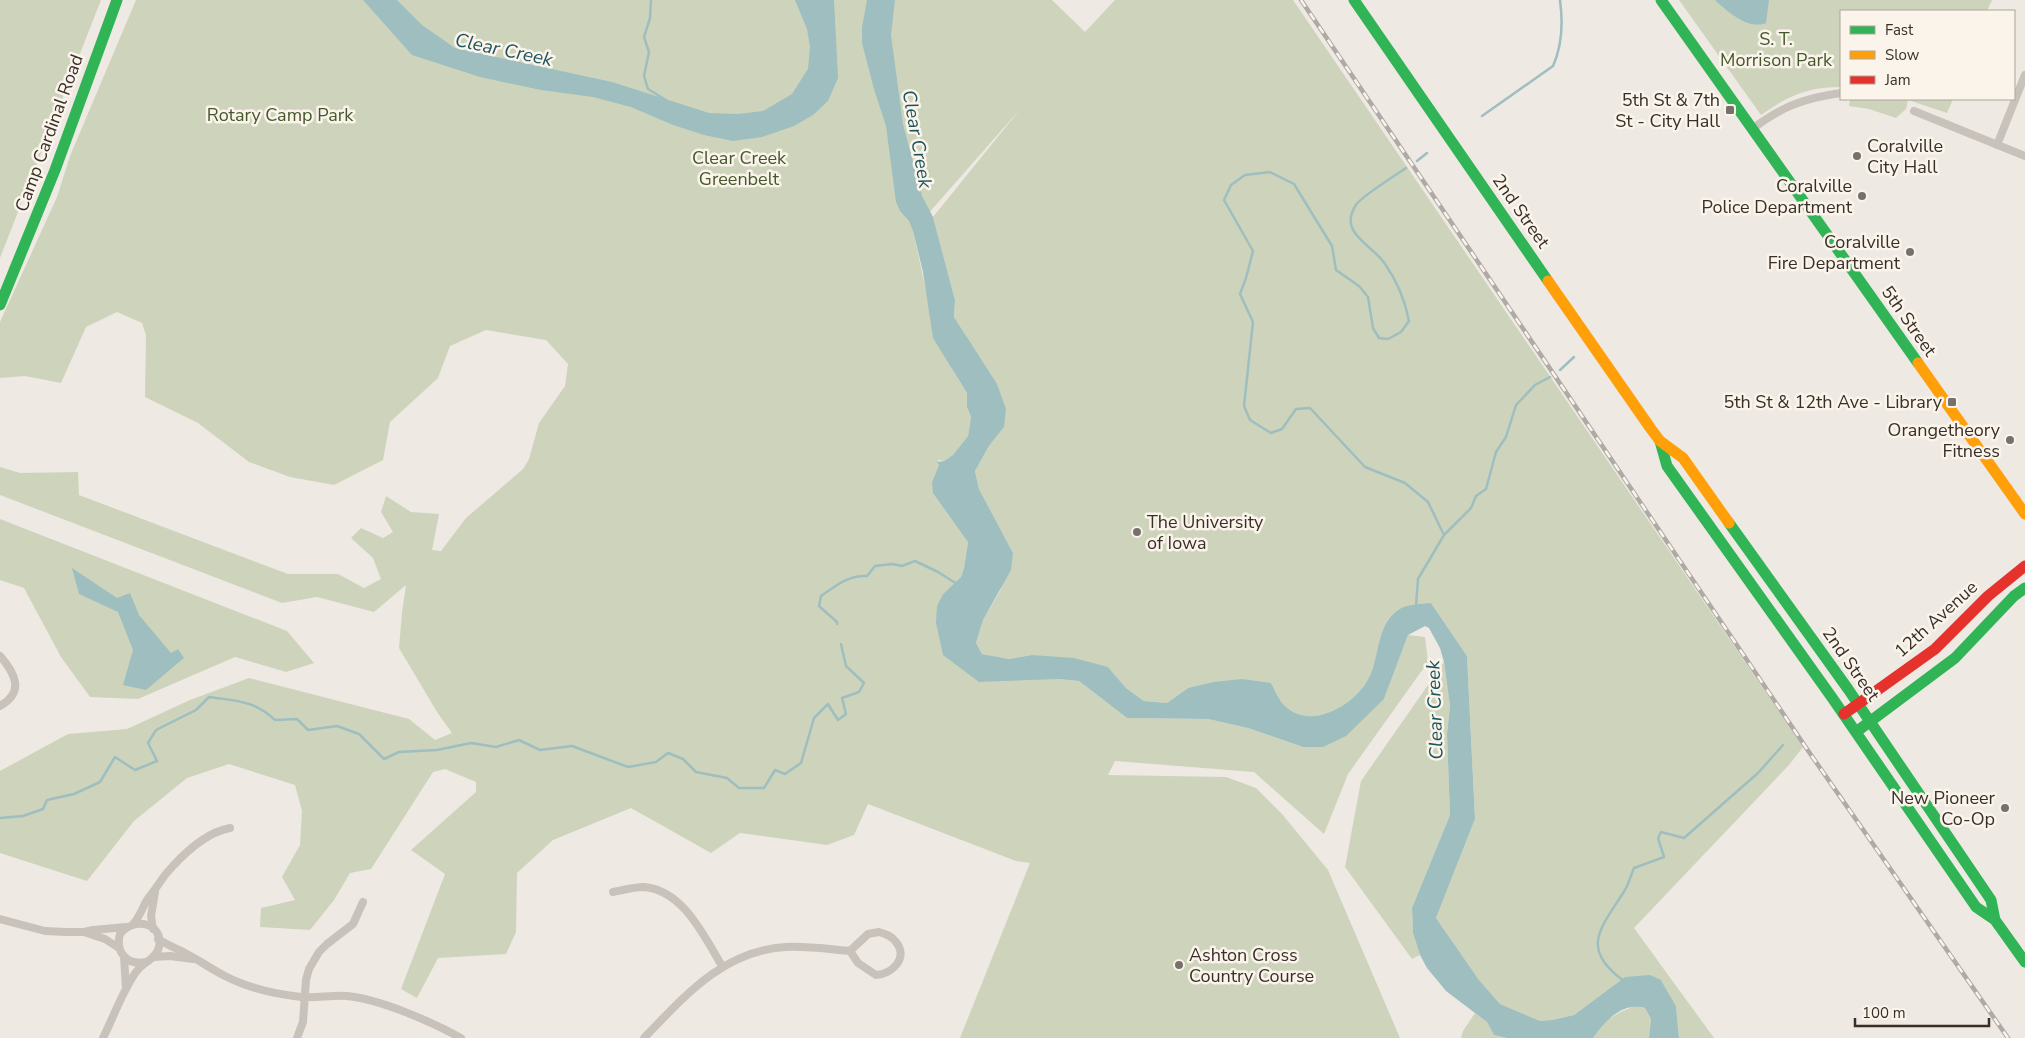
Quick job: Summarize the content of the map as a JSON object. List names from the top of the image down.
{
  "streets": {
    "main road": [
      "Camp Cardinal Road",
      "2nd Street",
      "5th Street",
      "12th Avenue"
    ]
  },
  "crossings": [
    ["2nd Street", "12th Avenue"]
  ],
  "water": ["Clear Creek"],
  "parks": ["S. T. Morrison Park", "Rotary Camp Park", "Clear Creek Greenbelt"],
  "places": {
    "transit": ["5th St & 7th St - City Hall", "5th St & 12th Ave - Library"],
    "other": [
      "Coralville City Hall",
      "Coralville Police Department",
      "Coralville Fire Department",
      "Orangetheory Fitness",
      "The University of Iowa",
      "New Pioneer Co-Op",
      "Ashton Cross Country Course"
    ]
  },
  "legend": ["Fast", "Slow", "Jam"],
  "scale_bar": "100 m"
}
